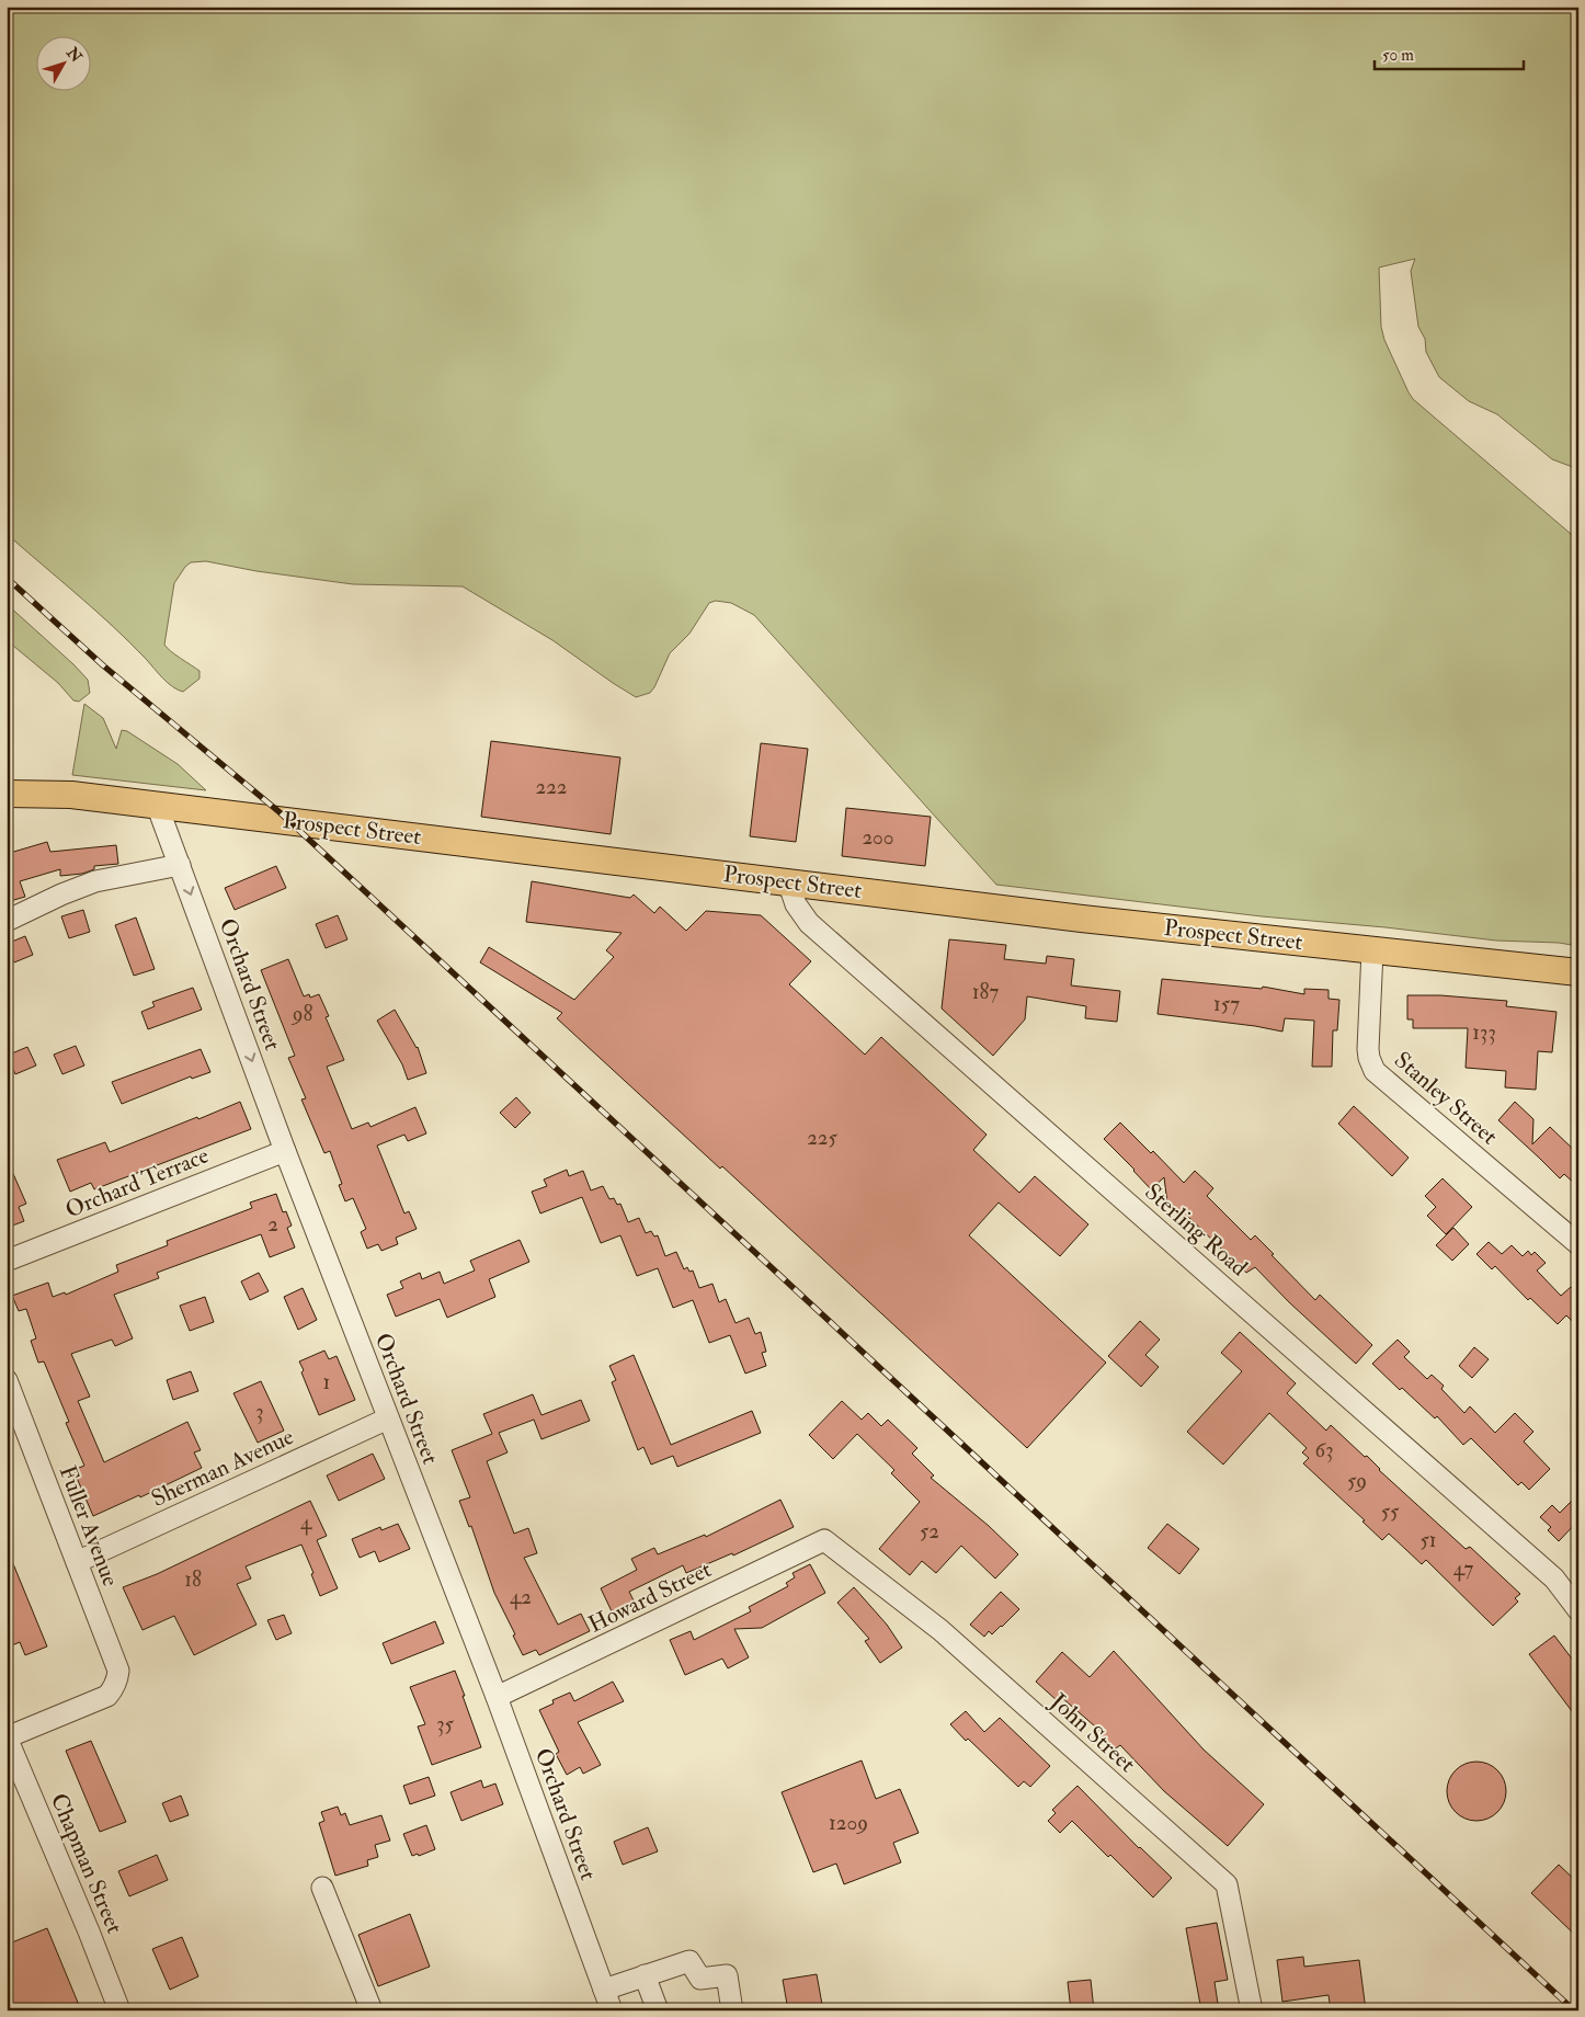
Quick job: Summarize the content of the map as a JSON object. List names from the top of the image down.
{
  "streets": {
    "main road": ["Prospect Street"],
    "street": [
      "Orchard Street",
      "Stanley Street",
      "Orchard Terrace",
      "Sterling Road",
      "Sherman Avenue",
      "Fuller Avenue",
      "Howard Street",
      "John Street",
      "Chapman Street"
    ]
  },
  "crossings": [
    ["Prospect Street", "Orchard Street"],
    ["Prospect Street", "Stanley Street"],
    ["Prospect Street", "Sterling Road"],
    ["Orchard Street", "Orchard Terrace"],
    ["Orchard Street", "Sherman Avenue"],
    ["Orchard Street", "Howard Street"],
    ["Sherman Avenue", "Fuller Avenue"],
    ["Fuller Avenue", "Chapman Street"],
    ["Howard Street", "John Street"]
  ],
  "house_numbers": [
    "222",
    "200",
    "187",
    "157",
    "98",
    "133",
    "225",
    "2",
    "1",
    "3",
    "63",
    "59",
    "55",
    "4",
    "52",
    "51",
    "47",
    "18",
    "42",
    "35",
    "1209"
  ],
  "scale_bar": "50 m",
  "north": "top right"
}
